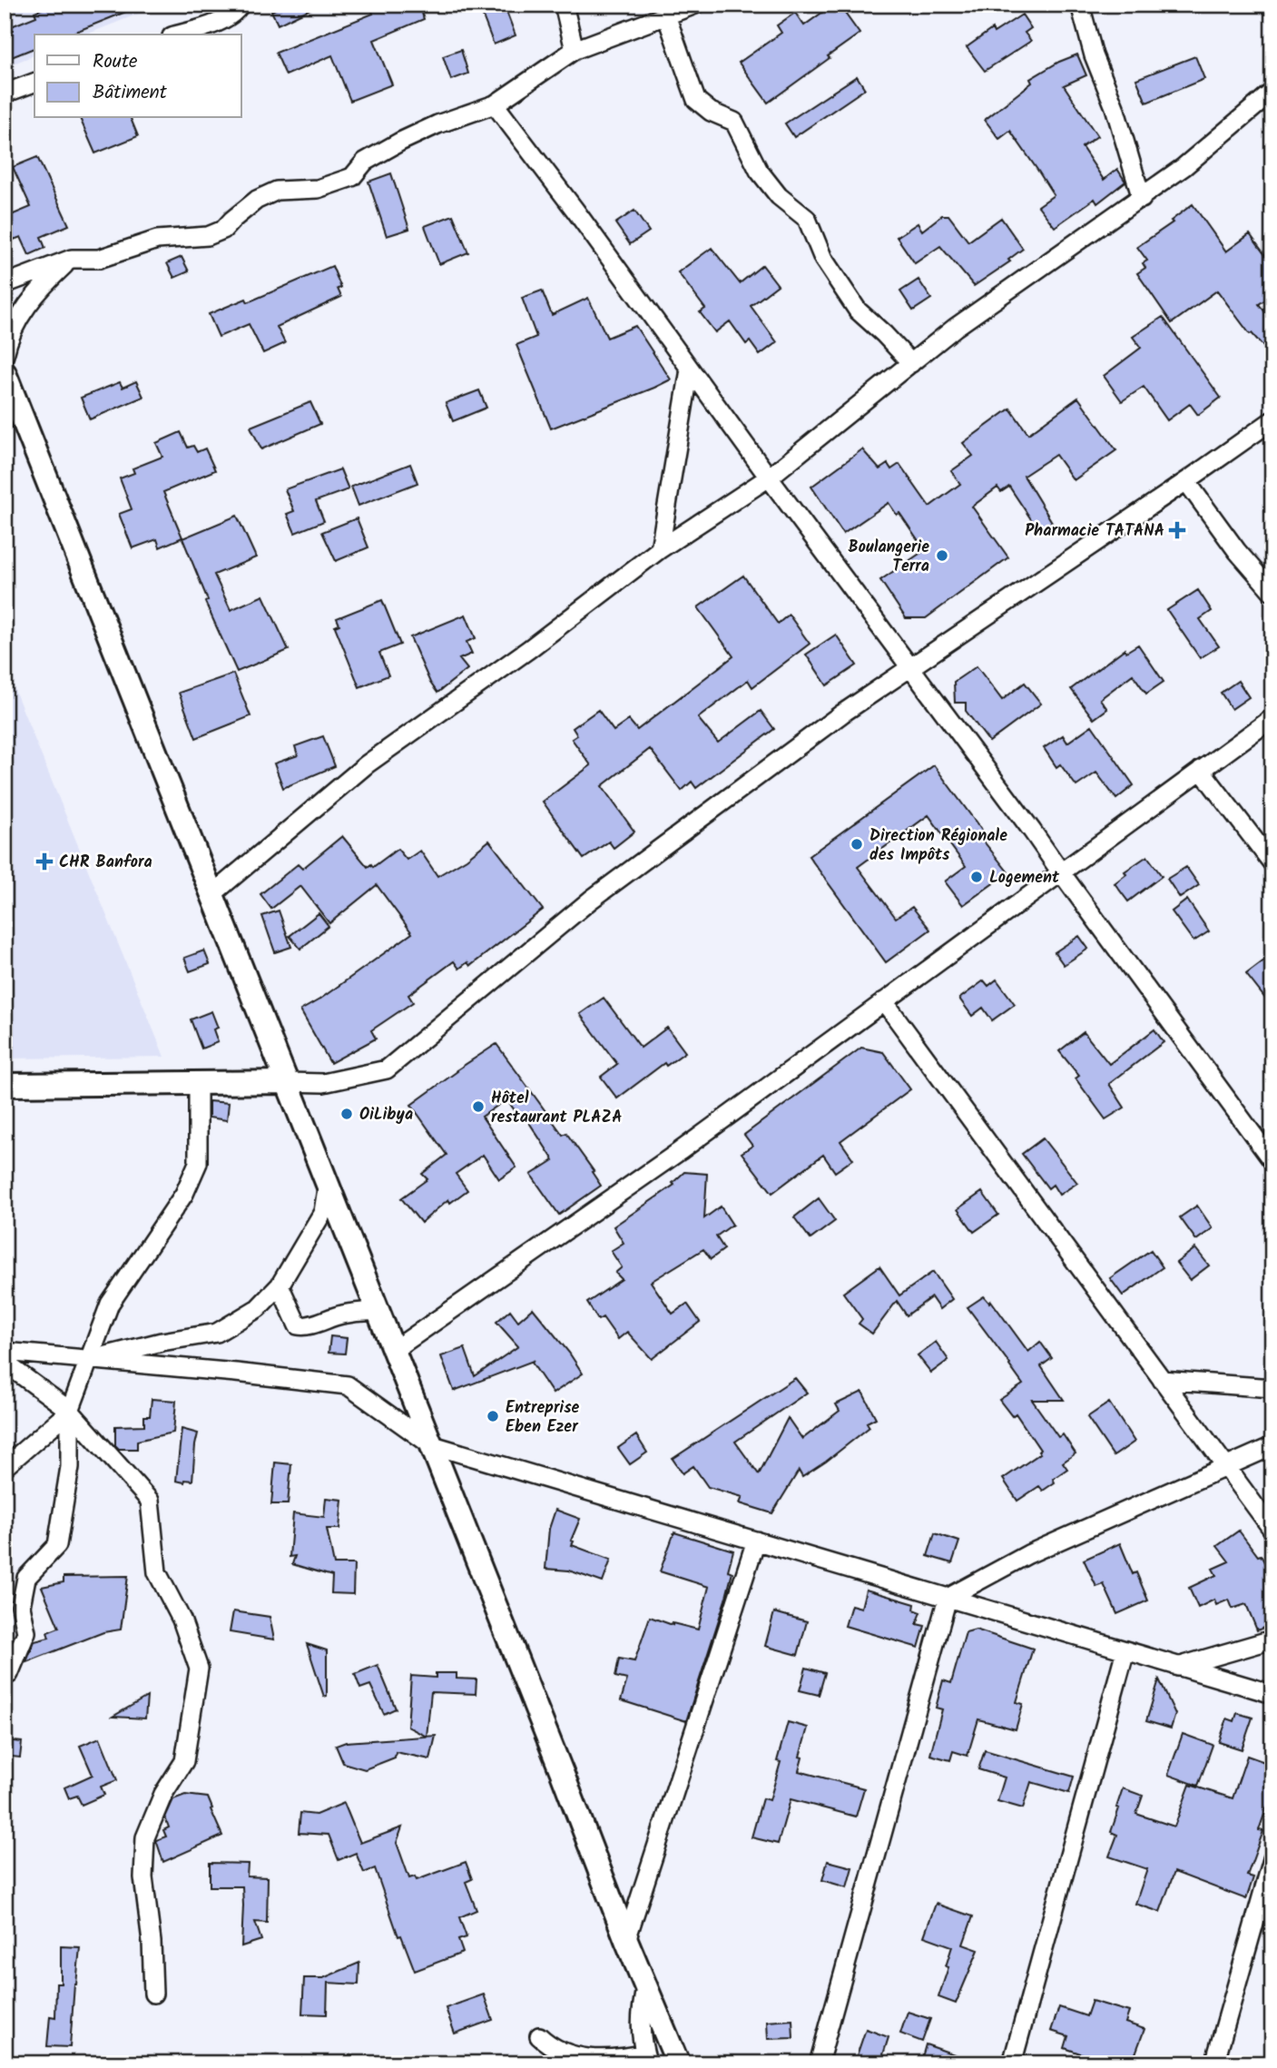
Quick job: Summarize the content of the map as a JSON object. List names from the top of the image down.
{
  "places": {
    "health": ["Pharmacie TATANA", "CHR Banfora"],
    "other": [
      "Boulangerie Terra",
      "Direction Régionale des Impôts",
      "Logement",
      "Hôtel restaurant PLAZA",
      "OiLibya",
      "Entreprise Eben Ezer"
    ]
  },
  "legend": ["Route", "Bâtiment"]
}
